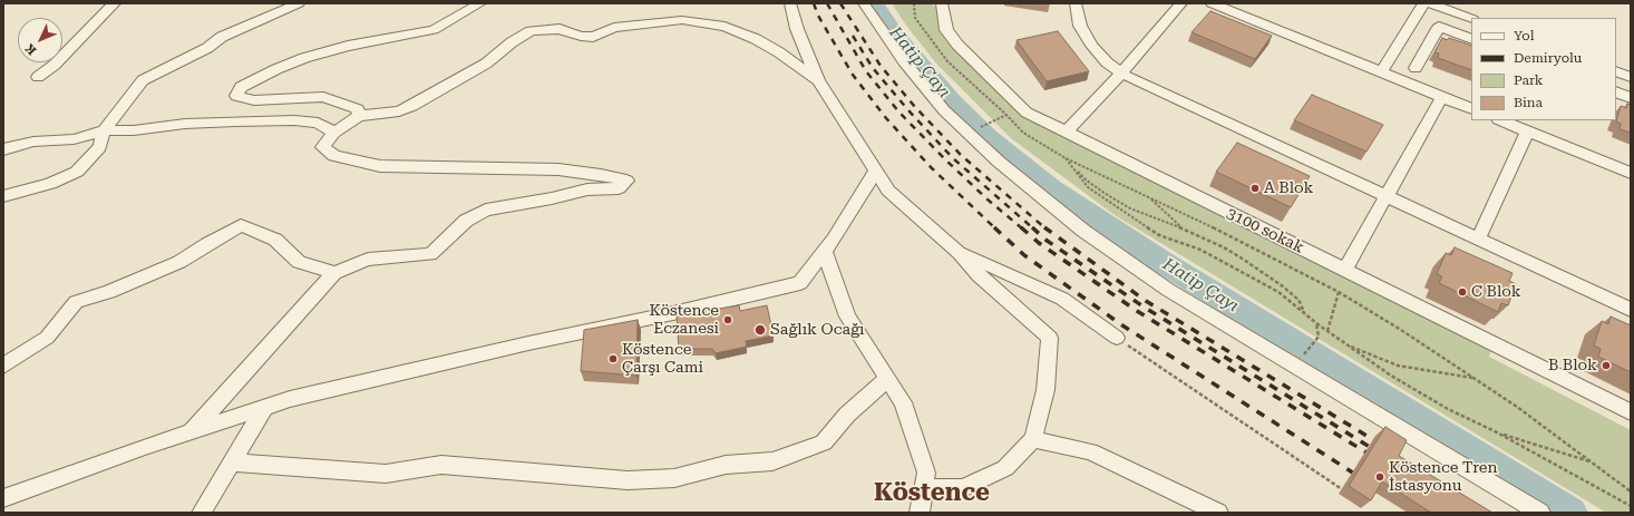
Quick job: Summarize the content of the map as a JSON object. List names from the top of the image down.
{
  "streets": {
    "street": ["3100 sokak"]
  },
  "districts": ["Köstence"],
  "water": ["Hatip Çayı"],
  "places": [
    "A Blok",
    "C Blok",
    "Köstence Eczanesi",
    "Sağlık Ocağı",
    "Köstence Çarşı Cami",
    "B Blok",
    "Köstence Tren İstasyonu"
  ],
  "legend": [
    "Yol",
    "Demiryolu",
    "Park",
    "Bina"
  ],
  "north": "bottom left"
}
